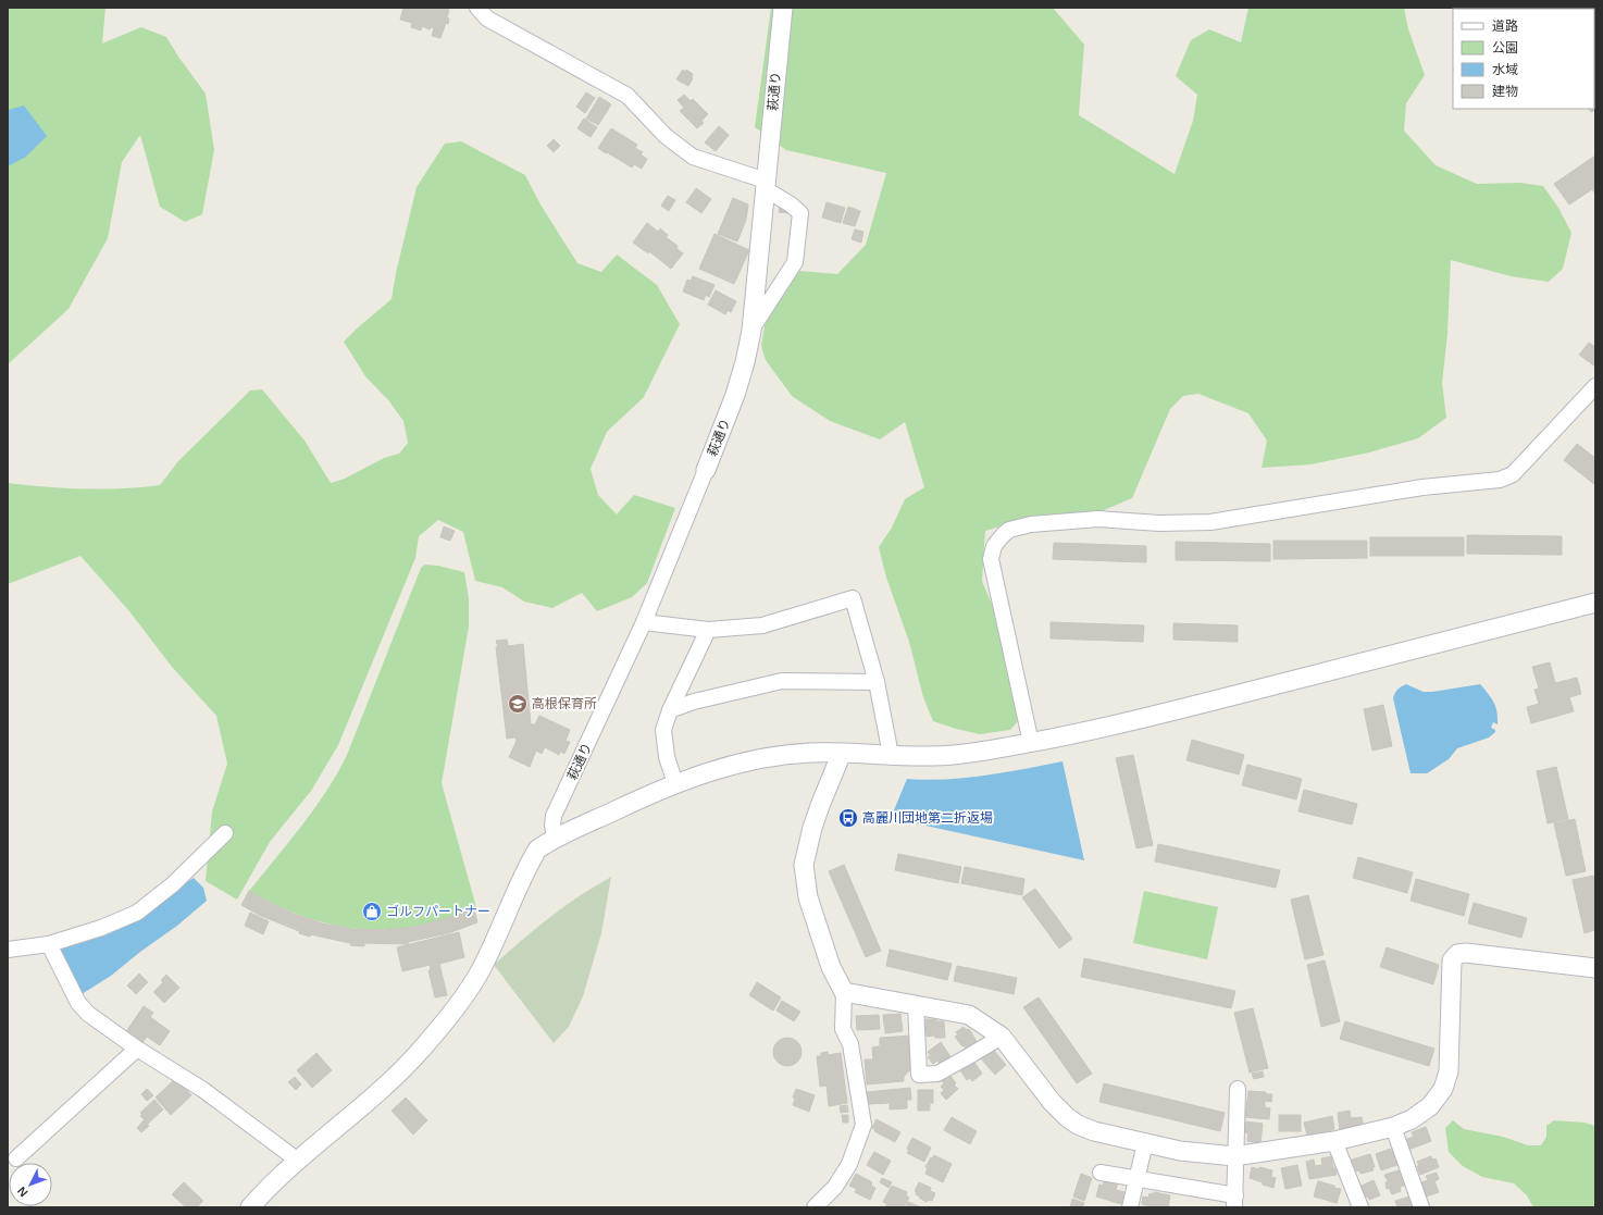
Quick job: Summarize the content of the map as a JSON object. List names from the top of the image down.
{
  "streets": {
    "street": ["萩通り"]
  },
  "places": {
    "school or university": ["高根保育所"],
    "bus stop": ["高麗川団地第二折返場"],
    "shop": ["ゴルフパートナー"]
  },
  "legend": [
    "道路",
    "公園",
    "水域",
    "建物"
  ],
  "north": "bottom left"
}
